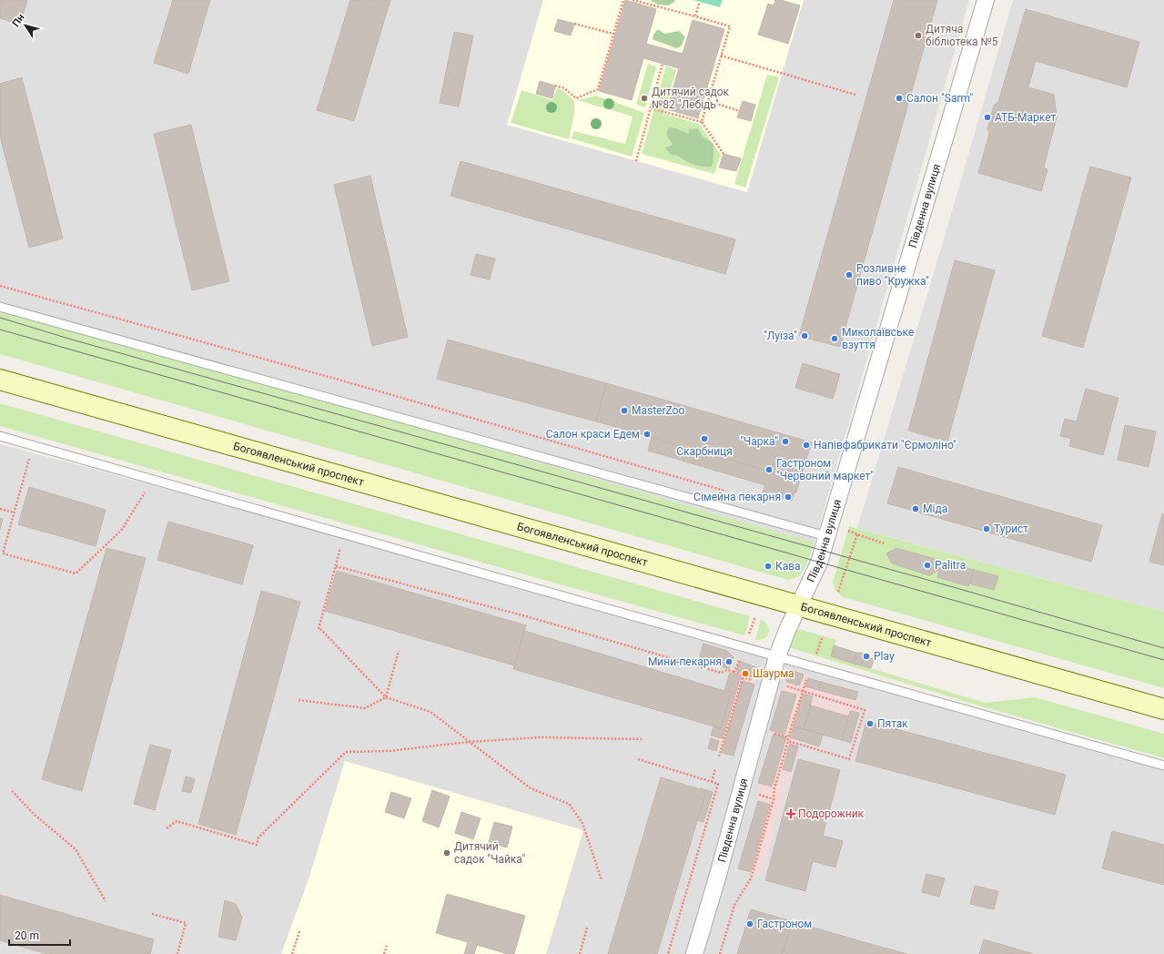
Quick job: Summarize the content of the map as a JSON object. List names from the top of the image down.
{
  "streets": {
    "main road": ["Богоявленський проспект"],
    "street": ["Південна вулиця"]
  },
  "crossings": [
    ["Південна вулиця", "Богоявленський проспект"]
  ],
  "places": {
    "other": [
      "Дитяча бібліотека №5",
      "Дитячий садок №82 \"Лебідь\"",
      "Салон \"Sarm\"",
      "АТБ-Маркет",
      "Розливне пиво \"Кружка\"",
      "\"Луїза\"",
      "Миколаївське взуття",
      "MasterZoo",
      "Салон краси Едем",
      "Скарбниця",
      "\"Чарка\"",
      "Напівфабрикати \"Єрмоліно\"",
      "Гастроном \"Червоний маркет\"",
      "Сімейна пекарня",
      "Міда",
      "Турист",
      "Palitra",
      "Кава",
      "Play",
      "Мини-пекарня",
      "Шаурма",
      "Пятак",
      "Дитячий садок \"Чайка\"",
      "Гастроном"
    ],
    "health": ["Подорожник"]
  },
  "scale_bar": "20 m",
  "north": "top left"
}
